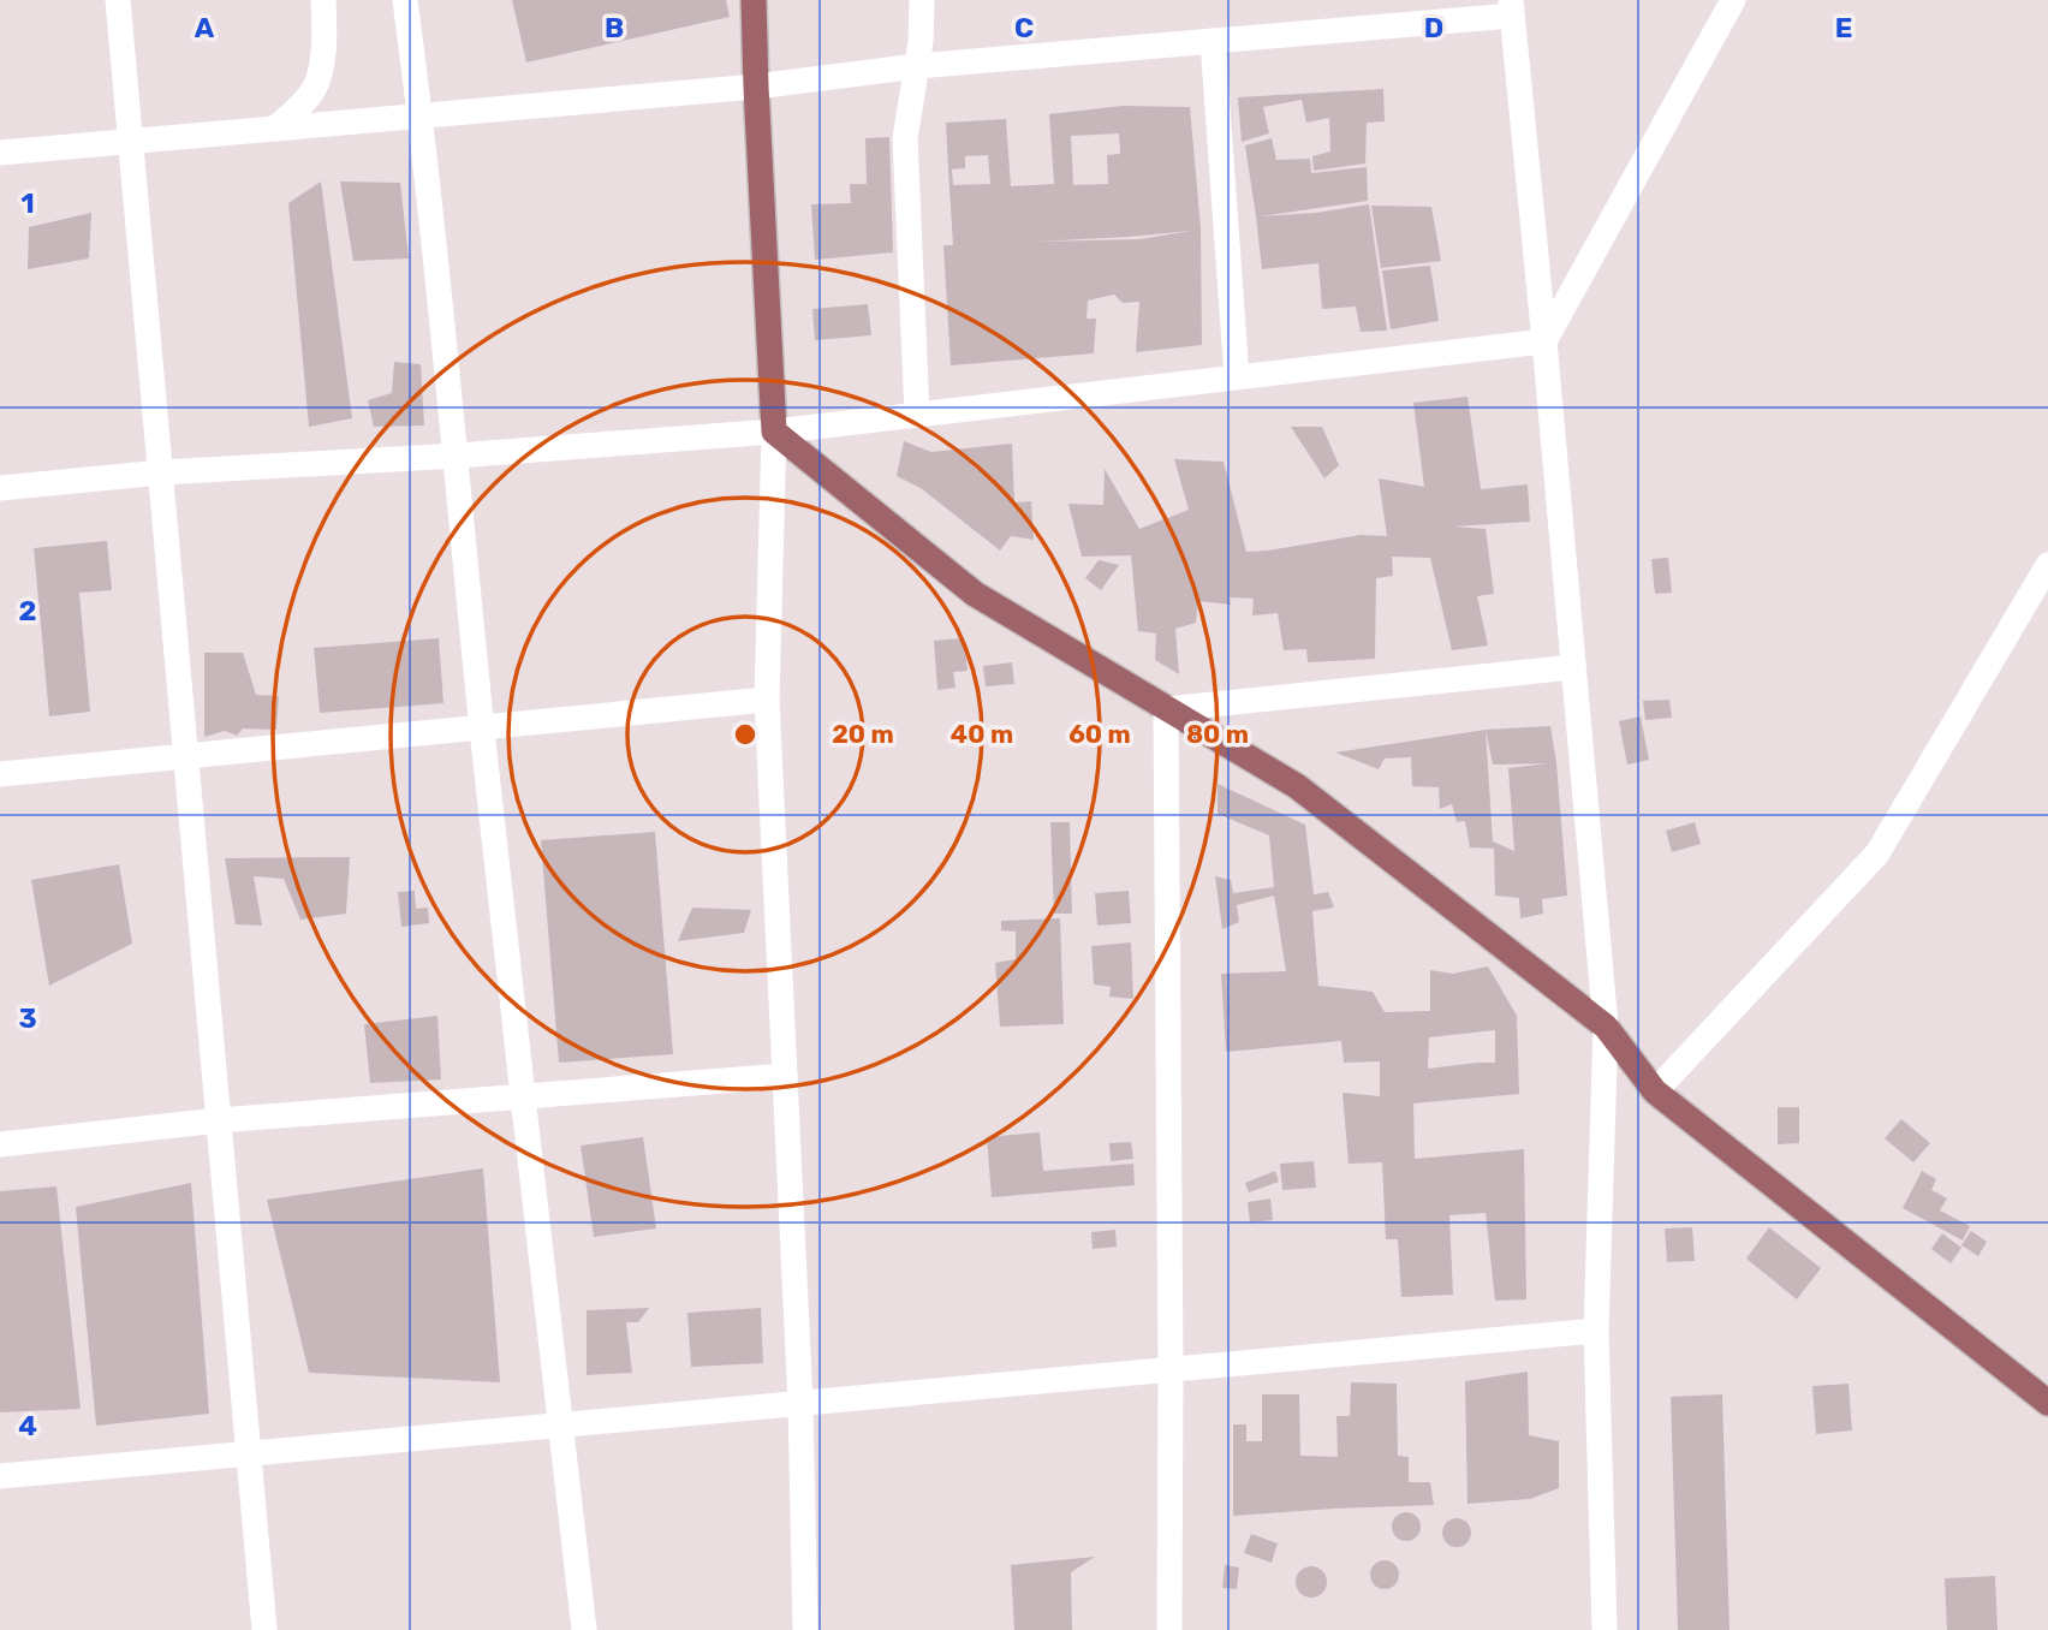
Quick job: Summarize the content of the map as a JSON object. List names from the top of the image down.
{
  "grid": {
    "columns": [
      "A",
      "B",
      "C",
      "D",
      "E"
    ],
    "rows": [
      "1",
      "2",
      "3",
      "4"
    ]
  },
  "rings": [
    "20 m",
    "40 m",
    "60 m",
    "80 m"
  ]
}
